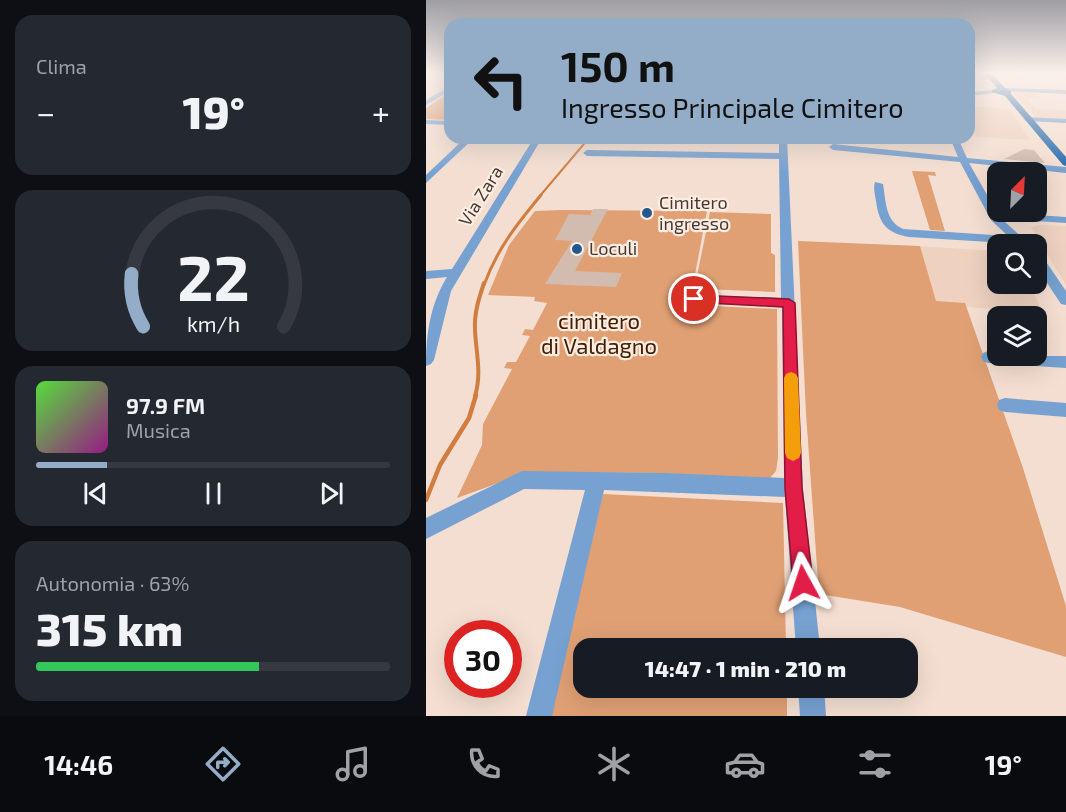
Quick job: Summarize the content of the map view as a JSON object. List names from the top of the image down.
{
  "streets": {
    "street": ["Via Zara"]
  },
  "parks": ["cimitero di Valdagno"],
  "places": ["Cimitero ingresso", "Loculi"],
  "north": "top right",
  "page": {
    "tile": [
      "Clima",
      ["Autonomia · 63%", "315 km"]
    ],
    "turn": ["150 m", "Ingresso Principale Cimitero"],
    "heat": ["−", "19°", "+"],
    "song": ["97.9 FM", "Musica"],
    "limit": "30",
    "trip": "14:47 · 1 min · 210 m",
    "tabs": ["14:46", "19°"],
    "gauge": ["22", "km/h"]
  }
}
